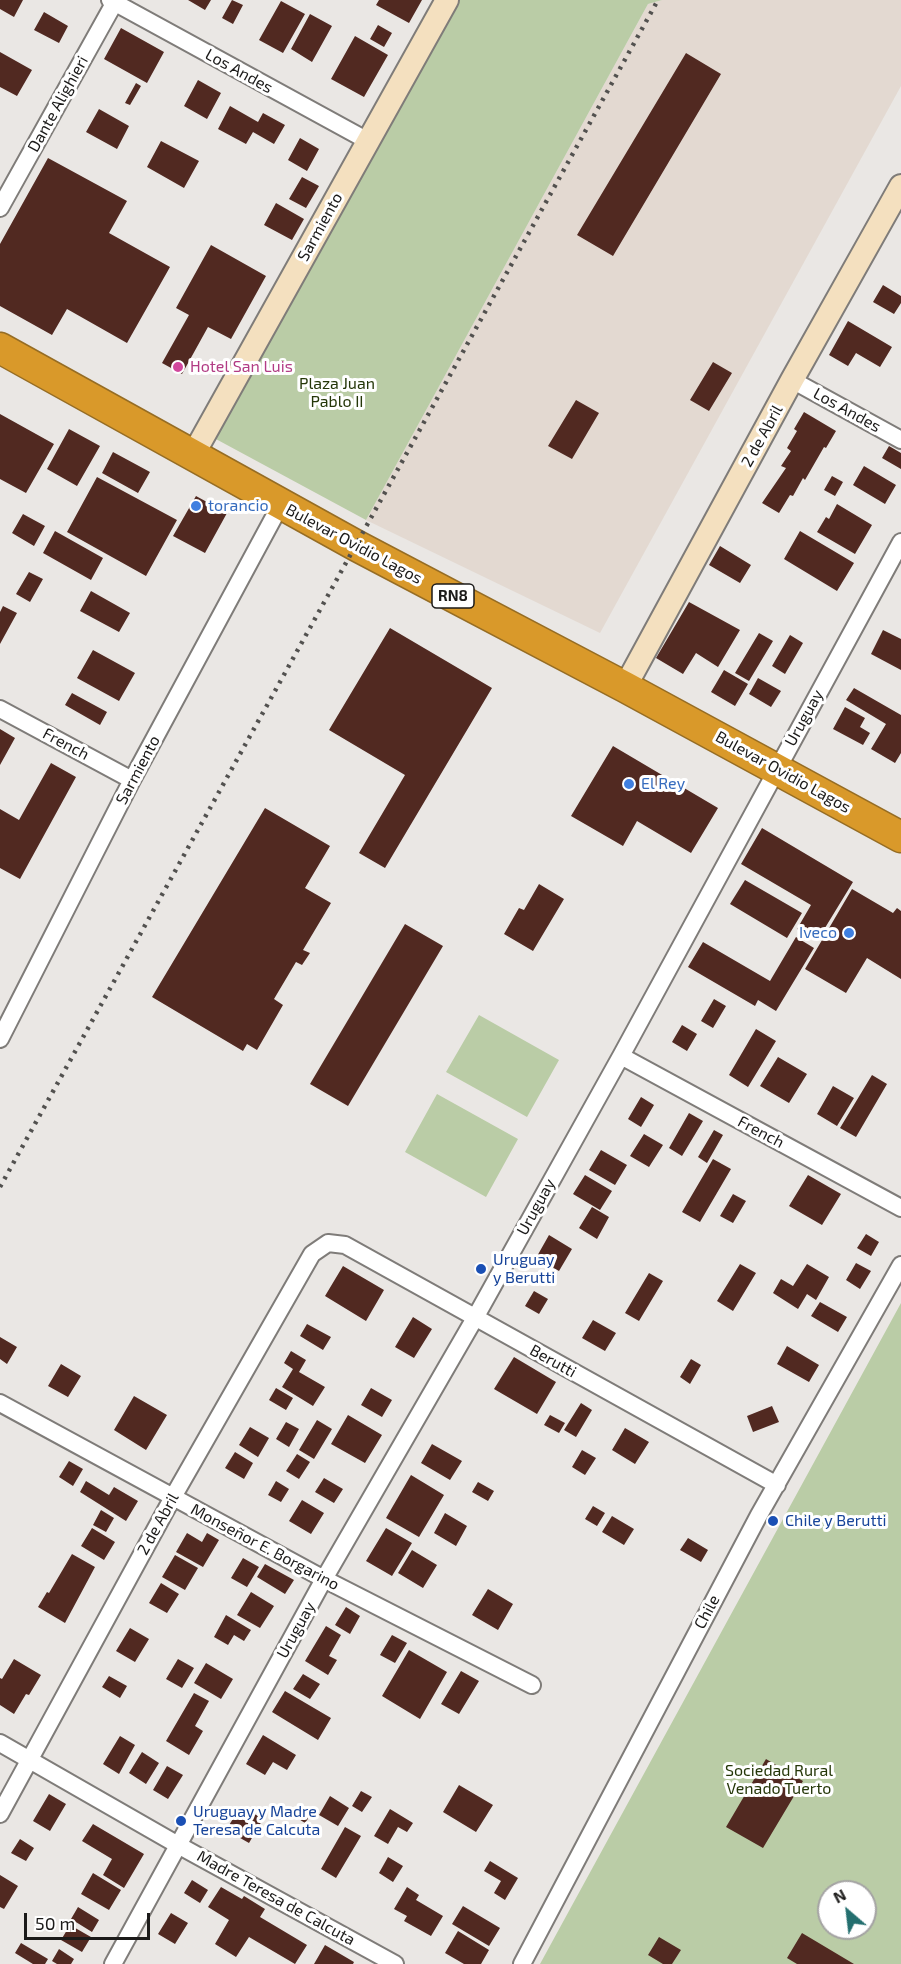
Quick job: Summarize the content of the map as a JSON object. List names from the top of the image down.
{
  "streets": {
    "highway": ["Bulevar Ovidio Lagos", "RN8"],
    "main road": ["Sarmiento", "2 de Abril"],
    "street": [
      "Los Andes",
      "Dante Alighieri",
      "Uruguay",
      "French",
      "Berutti",
      "Monseñor E. Borgarino",
      "Chile",
      "Madre Teresa de Calcuta"
    ]
  },
  "crossings": [
    ["Los Andes", "Dante Alighieri"],
    ["Los Andes", "Sarmiento"],
    ["Los Andes", "2 de Abril"],
    ["Sarmiento", "Bulevar Ovidio Lagos"],
    ["Sarmiento", "French"],
    ["2 de Abril", "Bulevar Ovidio Lagos"],
    ["2 de Abril", "Berutti"],
    ["2 de Abril", "Monseñor E. Borgarino"],
    ["2 de Abril", "Madre Teresa de Calcuta"],
    ["Bulevar Ovidio Lagos", "Uruguay"],
    ["Uruguay", "French"],
    ["Uruguay", "Berutti"],
    ["Uruguay", "Monseñor E. Borgarino"],
    ["Uruguay", "Madre Teresa de Calcuta"],
    ["Berutti", "Chile"]
  ],
  "parks": ["Plaza Juan Pablo II", "Sociedad Rural Venado Tuerto"],
  "places": [
    "Hotel San Luis",
    "torancio",
    "El Rey",
    "Iveco",
    "Uruguay y Berutti",
    "Chile y Berutti",
    "Uruguay y Madre Teresa de Calcuta"
  ],
  "scale_bar": "50 m",
  "north": "top left"
}
